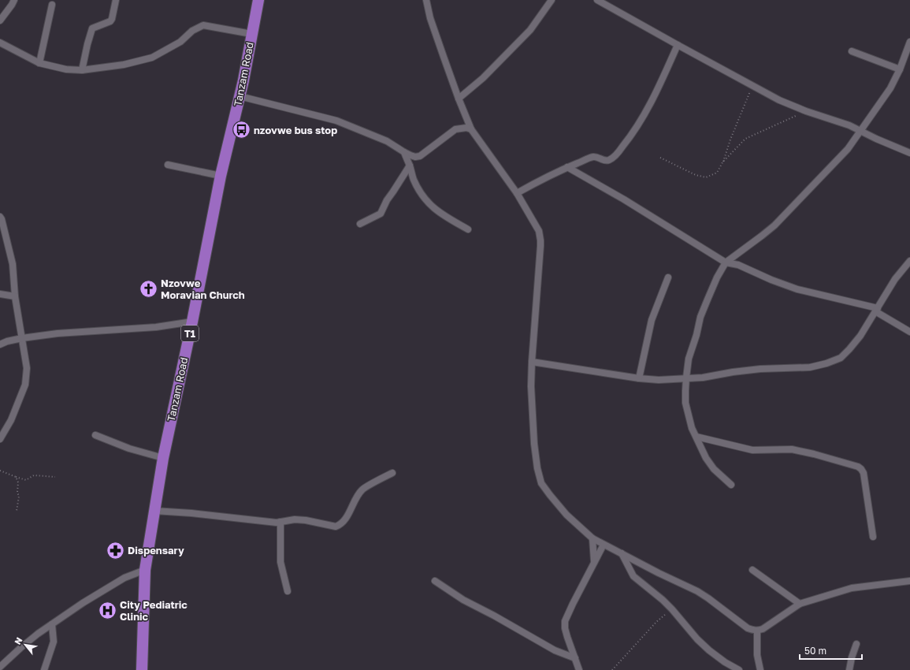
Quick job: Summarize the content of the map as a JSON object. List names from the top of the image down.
{
  "streets": {
    "highway": ["Tanzam Road", "T1"]
  },
  "places": {
    "bus stop": ["nzovwe bus stop"],
    "church": ["Nzovwe Moravian Church"],
    "pharmacy": ["Dispensary"],
    "hospital": ["City Pediatric Clinic"]
  },
  "scale_bar": "50 m",
  "north": "top left"
}
